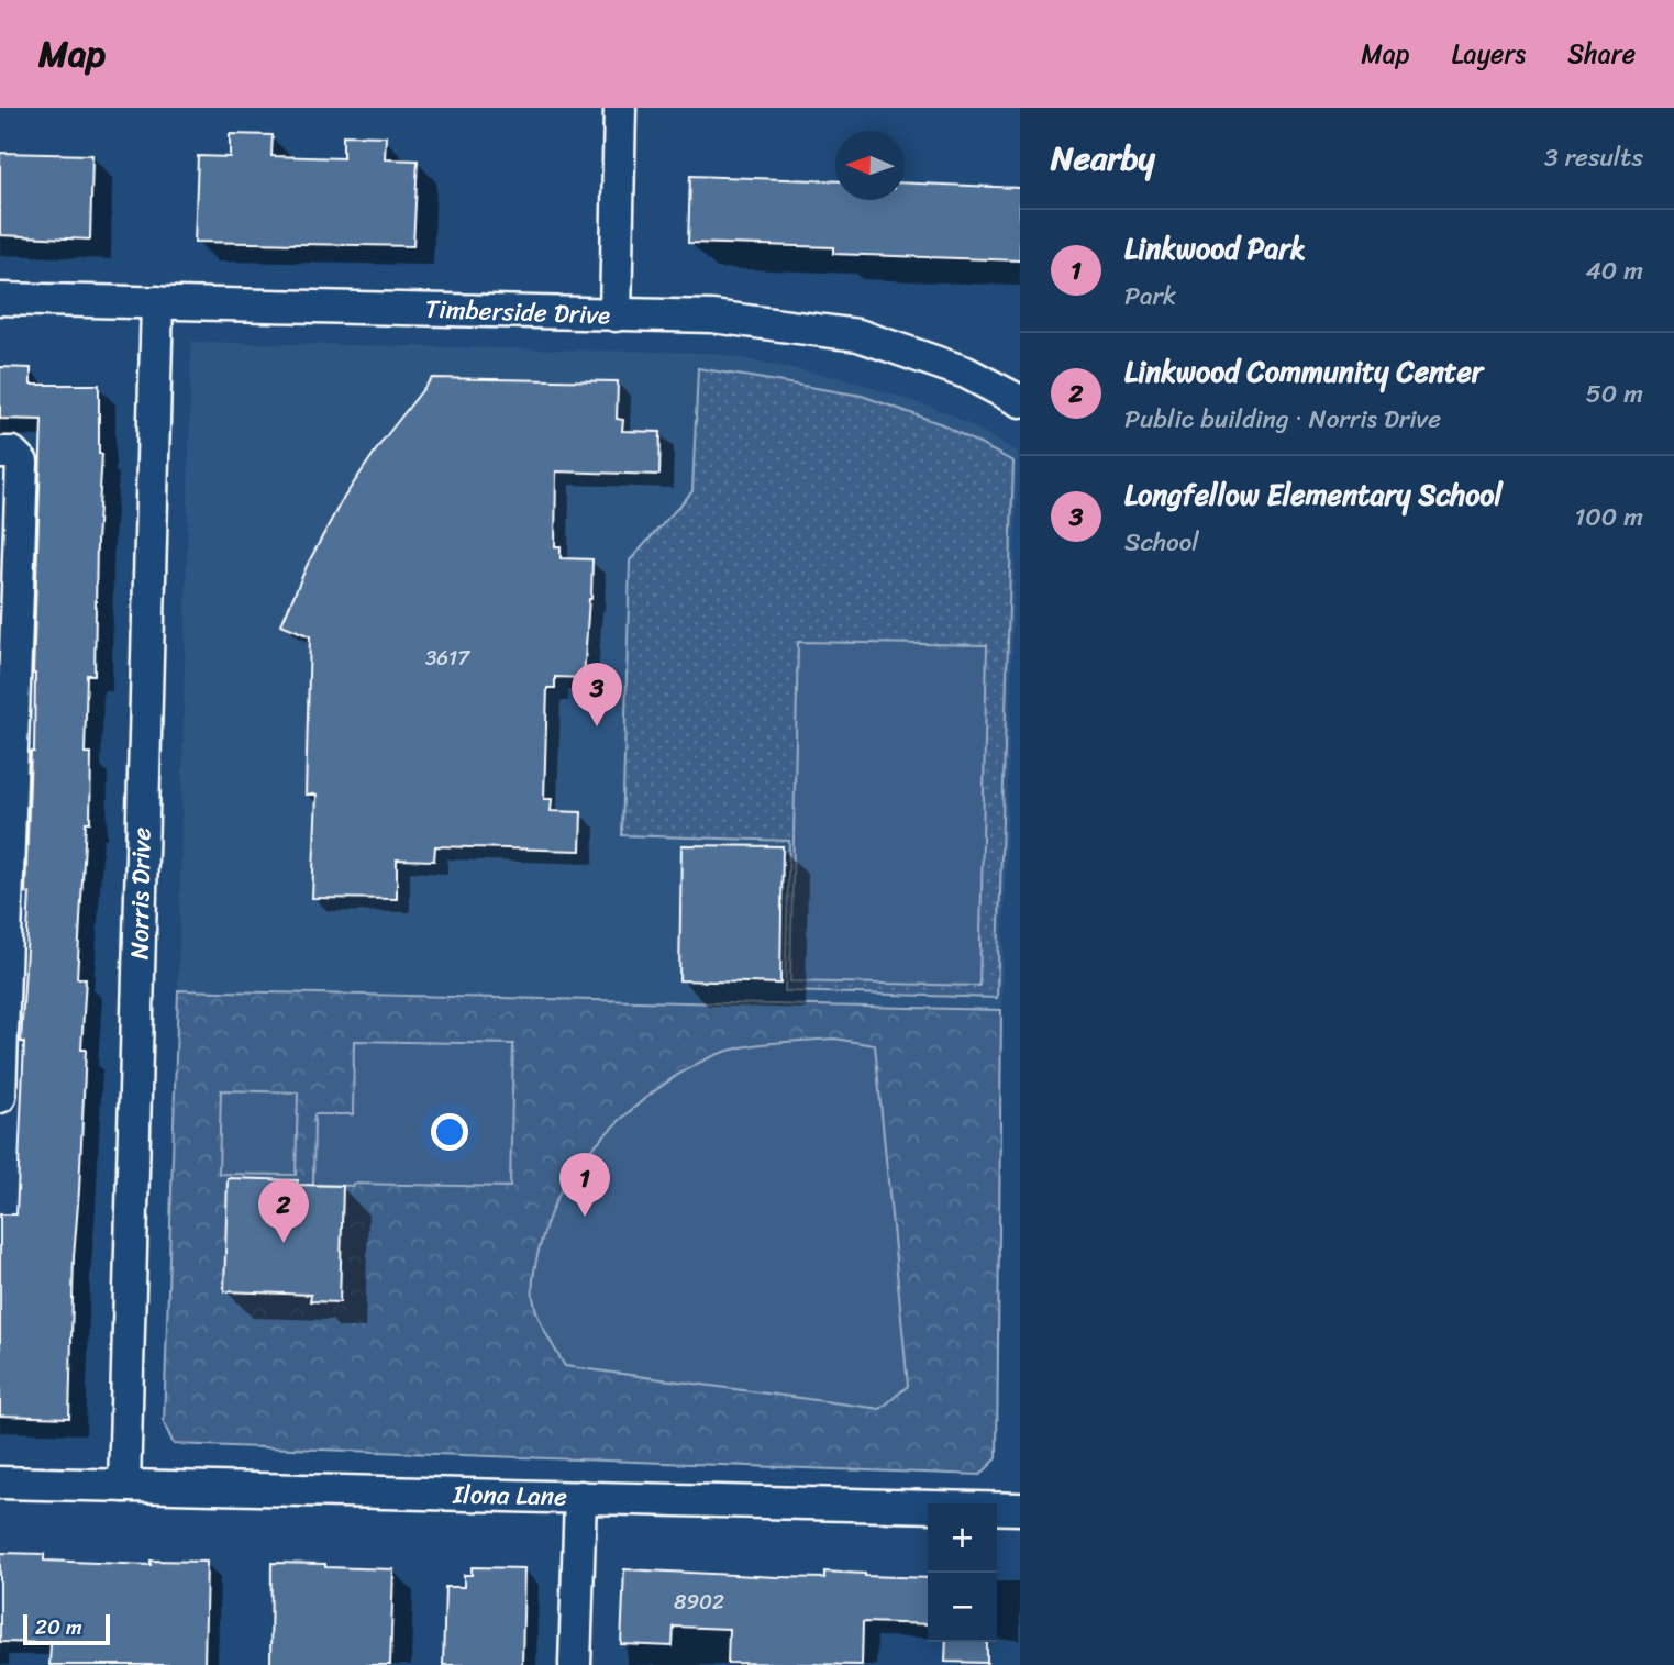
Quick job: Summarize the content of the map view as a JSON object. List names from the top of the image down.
{
  "streets": {
    "street": ["Timberside Drive", "Norris Drive", "Ilona Lane"]
  },
  "crossings": [
    ["Timberside Drive", "Norris Drive"],
    ["Norris Drive", "Ilona Lane"]
  ],
  "house_numbers": ["3617", "8902"],
  "scale_bar": "20 m",
  "north": "left",
  "page": {
    "header": "Map",
    "nav": ["Map", "Layers", "Share"],
    "heading": ["Nearby", "3 results"],
    "list": [
      {
        "mark": "1",
        "name": "Linkwood Park",
        "note": "Park",
        "value": "40 m"
      },
      {
        "mark": "2",
        "name": "Linkwood Community Center",
        "note": "Public building · Norris Drive",
        "value": "50 m"
      },
      {
        "mark": "3",
        "name": "Longfellow Elementary School",
        "note": "School",
        "value": "100 m"
      }
    ],
    "pins": ["3", "1", "2"],
    "map_buttons": ["+", "−"],
    "scale": "20 m"
  }
}
